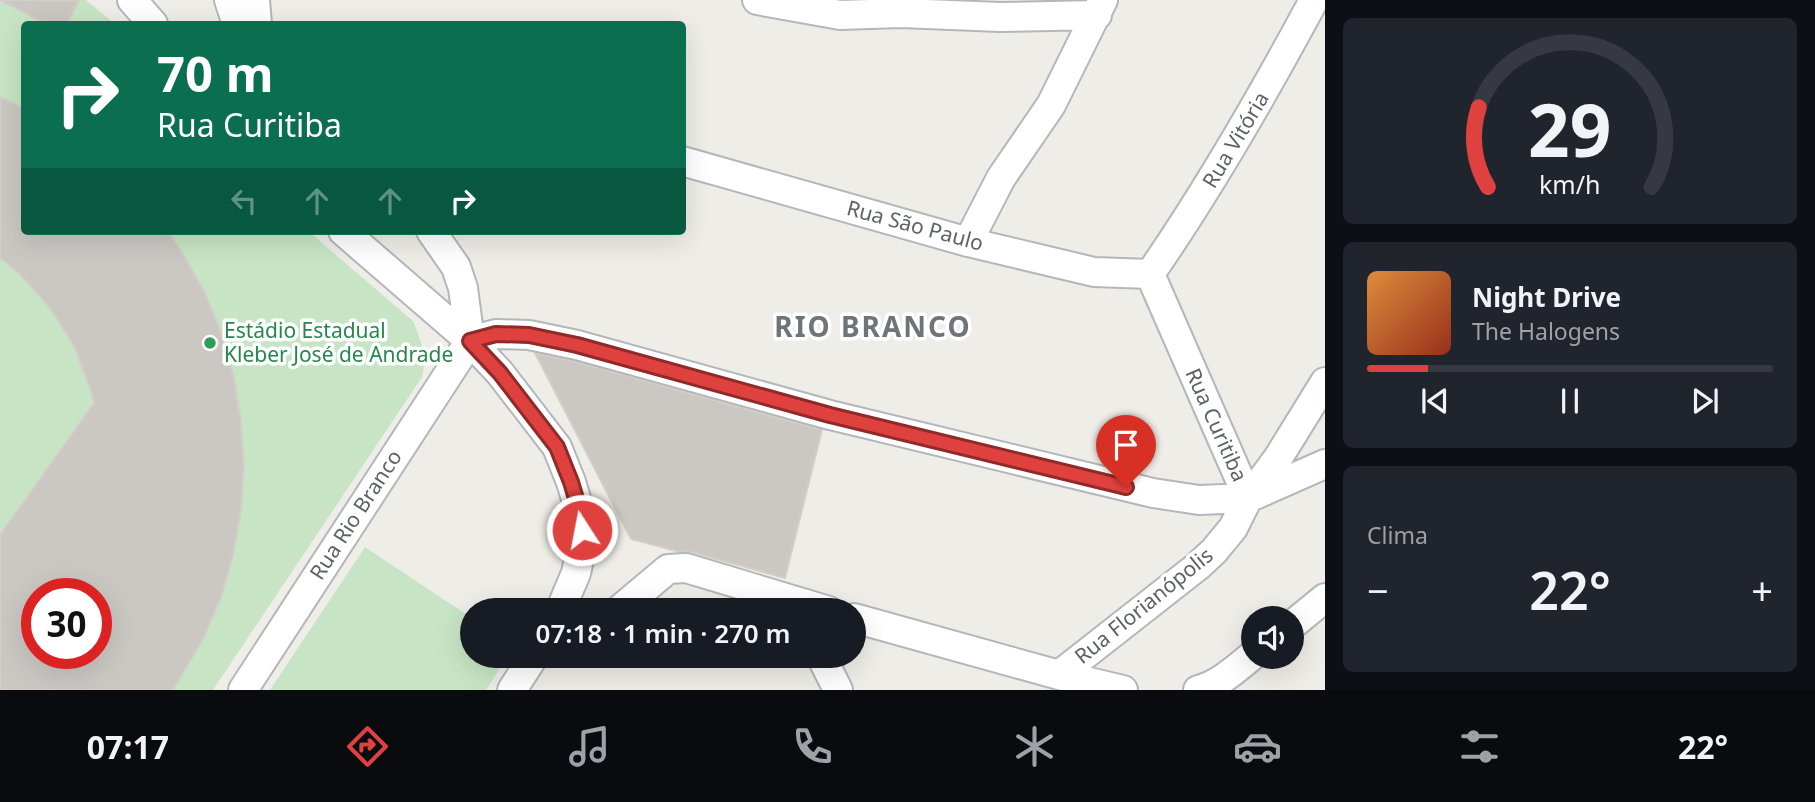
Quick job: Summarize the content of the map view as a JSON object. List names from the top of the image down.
{
  "streets": {
    "street": [
      "Rua Vitória",
      "Rua São Paulo",
      "Rua Curitiba",
      "Rua Rio Branco",
      "Rua Florianópolis"
    ]
  },
  "crossings": [
    ["Rua Vitória", "Rua São Paulo"],
    ["Rua Vitória", "Rua Curitiba"],
    ["Rua São Paulo", "Rua Curitiba"],
    ["Rua Curitiba", "Rua Rio Branco"],
    ["Rua Curitiba", "Rua Florianópolis"]
  ],
  "districts": ["RIO BRANCO"],
  "places": ["Estádio Estadual Kleber José de Andrade"],
  "page": {
    "turn": ["70 m", "Rua Curitiba"],
    "song": ["Night Drive", "The Halogens"],
    "tile": "Clima",
    "heat": ["−", "22°", "+"],
    "limit": "30",
    "trip": "07:18 · 1 min · 270 m",
    "tabs": ["07:17", "22°"],
    "gauge": ["29", "km/h"]
  }
}
